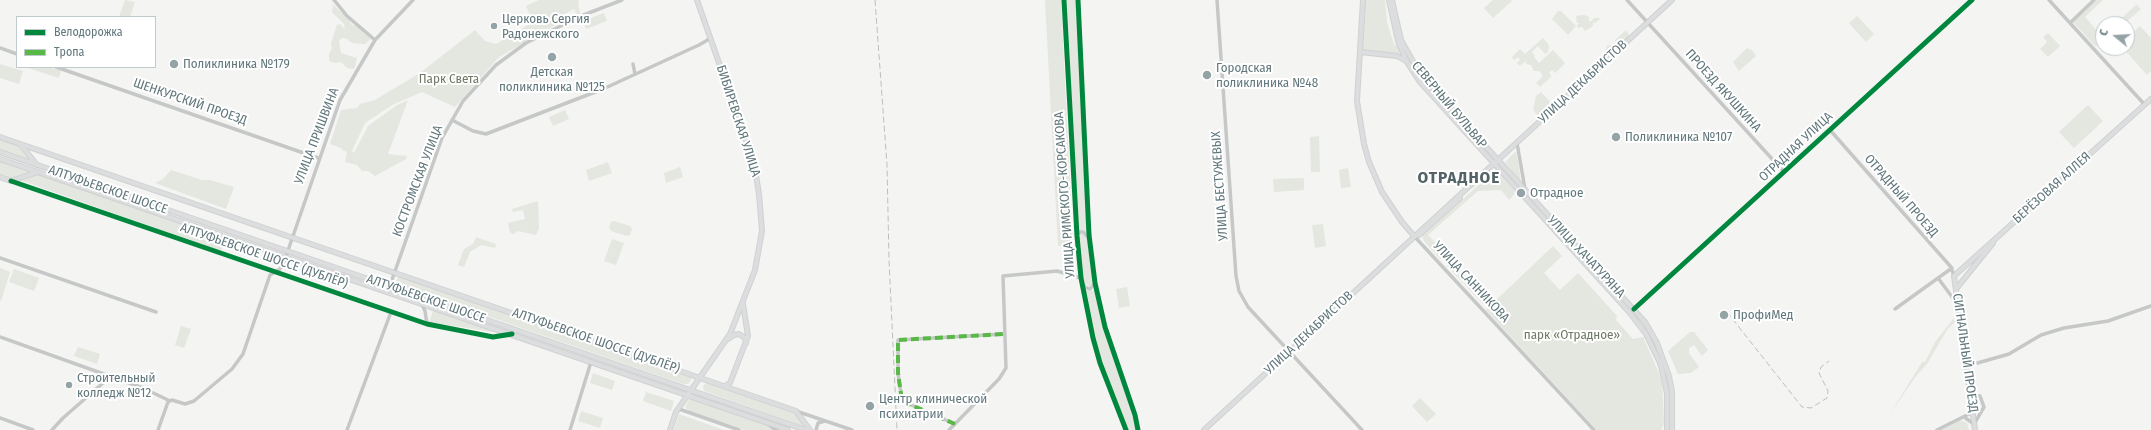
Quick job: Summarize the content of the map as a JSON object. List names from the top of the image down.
{
  "streets": {
    "main road": [
      "УЛИЦА ДЕКАБРИСТОВ",
      "СЕВЕРНЫЙ БУЛЬВАР",
      "БИБИРЕВСКАЯ УЛИЦА",
      "БЕРЁЗОВАЯ АЛЛЕЯ",
      "АЛТУФЬЕВСКОЕ ШОССЕ",
      "АЛТУФЬЕВСКОЕ ШОССЕ (ДУБЛЁР)",
      "УЛИЦА ХАЧАТУРЯНА",
      "СИГНАЛЬНЫЙ ПРОЕЗД"
    ],
    "street": [
      "ПРОЕЗД ЯКУШКИНА",
      "ШЕНКУРСКИЙ ПРОЕЗД",
      "УЛИЦА ПРИШВИНА",
      "ОТРАДНАЯ УЛИЦА",
      "КОСТРОМСКАЯ УЛИЦА",
      "УЛИЦА БЕСТУЖЕВЫХ",
      "УЛИЦА РИМСКОГО-КОРСАКОВА",
      "ОТРАДНЫЙ ПРОЕЗД",
      "УЛИЦА САННИКОВА"
    ]
  },
  "crossings": [
    ["УЛИЦА ДЕКАБРИСТОВ", "ПРОЕЗД ЯКУШКИНА"],
    ["УЛИЦА ДЕКАБРИСТОВ", "СЕВЕРНЫЙ БУЛЬВАР"],
    ["УЛИЦА ДЕКАБРИСТОВ", "УЛИЦА БЕСТУЖЕВЫХ"],
    ["УЛИЦА ДЕКАБРИСТОВ", "УЛИЦА ХАЧАТУРЯНА"],
    ["УЛИЦА ДЕКАБРИСТОВ", "УЛИЦА САННИКОВА"],
    ["ПРОЕЗД ЯКУШКИНА", "ОТРАДНАЯ УЛИЦА"],
    ["ШЕНКУРСКИЙ ПРОЕЗД", "УЛИЦА ПРИШВИНА"],
    ["СЕВЕРНЫЙ БУЛЬВАР", "УЛИЦА ХАЧАТУРЯНА"],
    ["БИБИРЕВСКАЯ УЛИЦА", "АЛТУФЬЕВСКОЕ ШОССЕ"],
    ["БИБИРЕВСКАЯ УЛИЦА", "АЛТУФЬЕВСКОЕ ШОССЕ (ДУБЛЁР)"],
    ["УЛИЦА ПРИШВИНА", "АЛТУФЬЕВСКОЕ ШОССЕ"],
    ["УЛИЦА ПРИШВИНА", "АЛТУФЬЕВСКОЕ ШОССЕ (ДУБЛЁР)"],
    ["ОТРАДНАЯ УЛИЦА", "ОТРАДНЫЙ ПРОЕЗД"],
    ["ОТРАДНАЯ УЛИЦА", "УЛИЦА ХАЧАТУРЯНА"],
    ["КОСТРОМСКАЯ УЛИЦА", "АЛТУФЬЕВСКОЕ ШОССЕ"],
    ["КОСТРОМСКАЯ УЛИЦА", "АЛТУФЬЕВСКОЕ ШОССЕ (ДУБЛЁР)"],
    ["БЕРЁЗОВАЯ АЛЛЕЯ", "ОТРАДНЫЙ ПРОЕЗД"],
    ["БЕРЁЗОВАЯ АЛЛЕЯ", "СИГНАЛЬНЫЙ ПРОЕЗД"],
    ["АЛТУФЬЕВСКОЕ ШОССЕ", "АЛТУФЬЕВСКОЕ ШОССЕ (ДУБЛЁР)"],
    ["ОТРАДНЫЙ ПРОЕЗД", "СИГНАЛЬНЫЙ ПРОЕЗД"]
  ],
  "districts": ["ОТРАДНОЕ"],
  "parks": ["Парк Света", "парк «Отрадное»"],
  "places": [
    "Церковь Сергия Радонежского",
    "Детская поликлиника №125",
    "Поликлиника №179",
    "Городская поликлиника №48",
    "Поликлиника №107",
    "Отрадное",
    "ПрофиМед",
    "Строительный колледж №12",
    "Центр клинической психиатрии"
  ],
  "legend": ["Велодорожка", "Тропа"],
  "north": "left"
}
